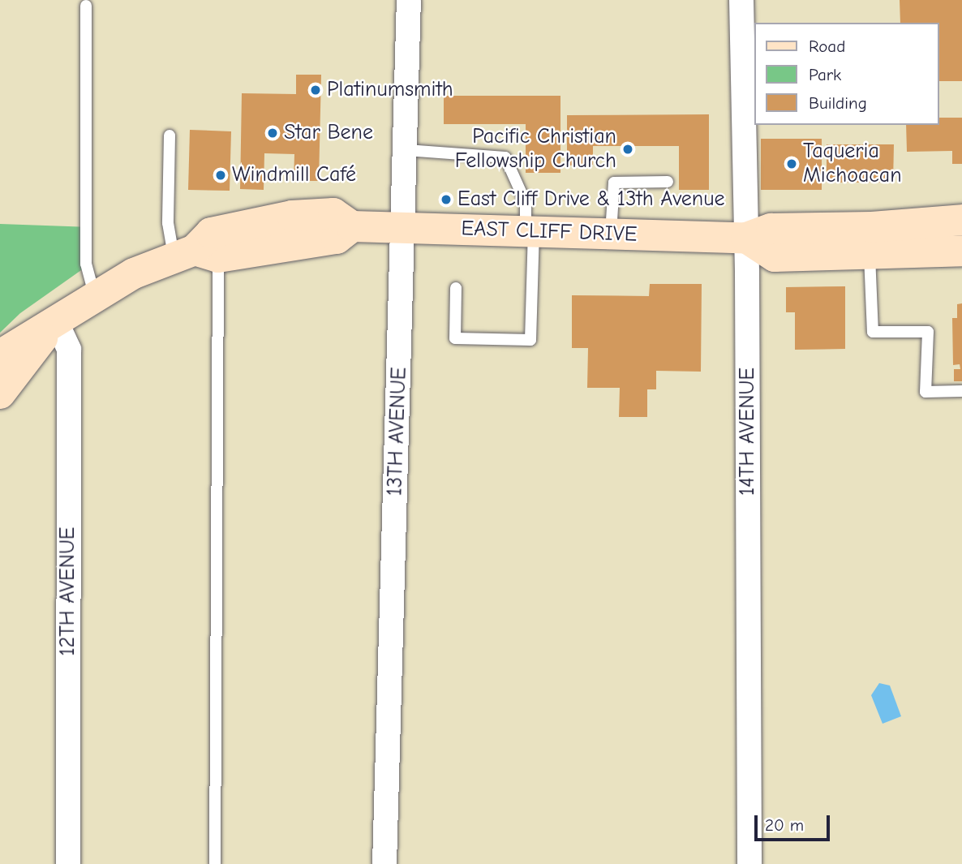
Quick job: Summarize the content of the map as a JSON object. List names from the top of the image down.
{
  "streets": {
    "main road": ["EAST CLIFF DRIVE"],
    "street": ["13TH AVENUE", "14TH AVENUE", "12TH AVENUE"]
  },
  "crossings": [
    ["EAST CLIFF DRIVE", "13TH AVENUE"],
    ["EAST CLIFF DRIVE", "14TH AVENUE"],
    ["EAST CLIFF DRIVE", "12TH AVENUE"]
  ],
  "places": [
    "Platinumsmith",
    "Star Bene",
    "Pacific Christian Fellowship Church",
    "Taqueria Michoacan",
    "Windmill Café",
    "East Cliff Drive & 13th Avenue"
  ],
  "legend": ["Road", "Park", "Building"],
  "scale_bar": "20 m"
}
